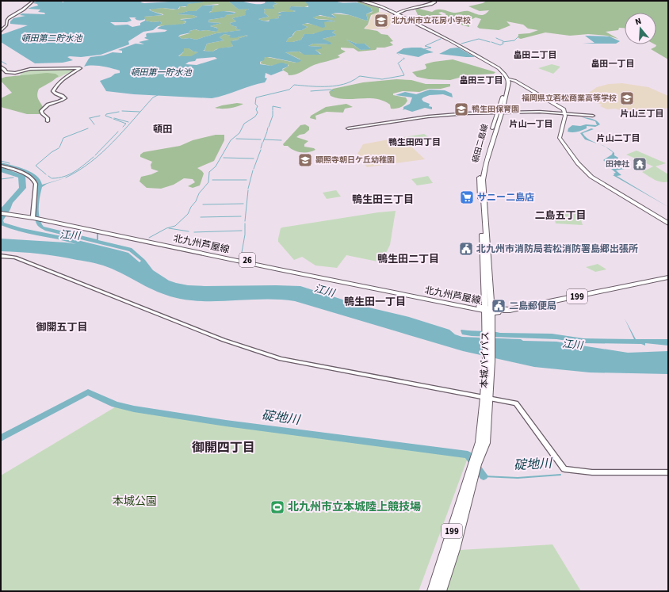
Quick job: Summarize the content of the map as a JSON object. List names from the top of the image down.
{
  "streets": {
    "highway": ["199", "本城バイパス"],
    "main road": ["頓田二島線", "北九州芦屋線", "26"]
  },
  "crossings": [
    ["頓田二島線", "北九州芦屋線"],
    ["頓田二島線", "199"],
    ["頓田二島線", "本城バイパス"],
    ["北九州芦屋線", "199"],
    ["北九州芦屋線", "本城バイパス"],
    ["199", "本城バイパス"]
  ],
  "districts": [
    "畠田二丁目",
    "畠田一丁目",
    "畠田三丁目",
    "片山三丁目",
    "片山一丁目",
    "頓田",
    "片山二丁目",
    "鴨生田四丁目",
    "鴨生田三丁目",
    "二島五丁目",
    "鴨生田二丁目",
    "鴨生田一丁目",
    "御開五丁目",
    "御開四丁目"
  ],
  "water": [
    "頓田第二貯水池",
    "頓田第一貯水池",
    "江川",
    "碇地川"
  ],
  "parks": ["本城公園"],
  "places": {
    "school or university": [
      "北九州市立花房小学校",
      "福岡県立若松商業高等学校",
      "鴨生田保育園",
      "顕照寺朝日ケ丘幼稚園"
    ],
    "temple": ["田神社"],
    "supermarket": ["サニー二島店"],
    "public building": ["北九州市消防局若松消防署島郷出張所", "二島郵便局"],
    "sports": ["北九州市立本城陸上競技場"]
  },
  "north": "top"
}
